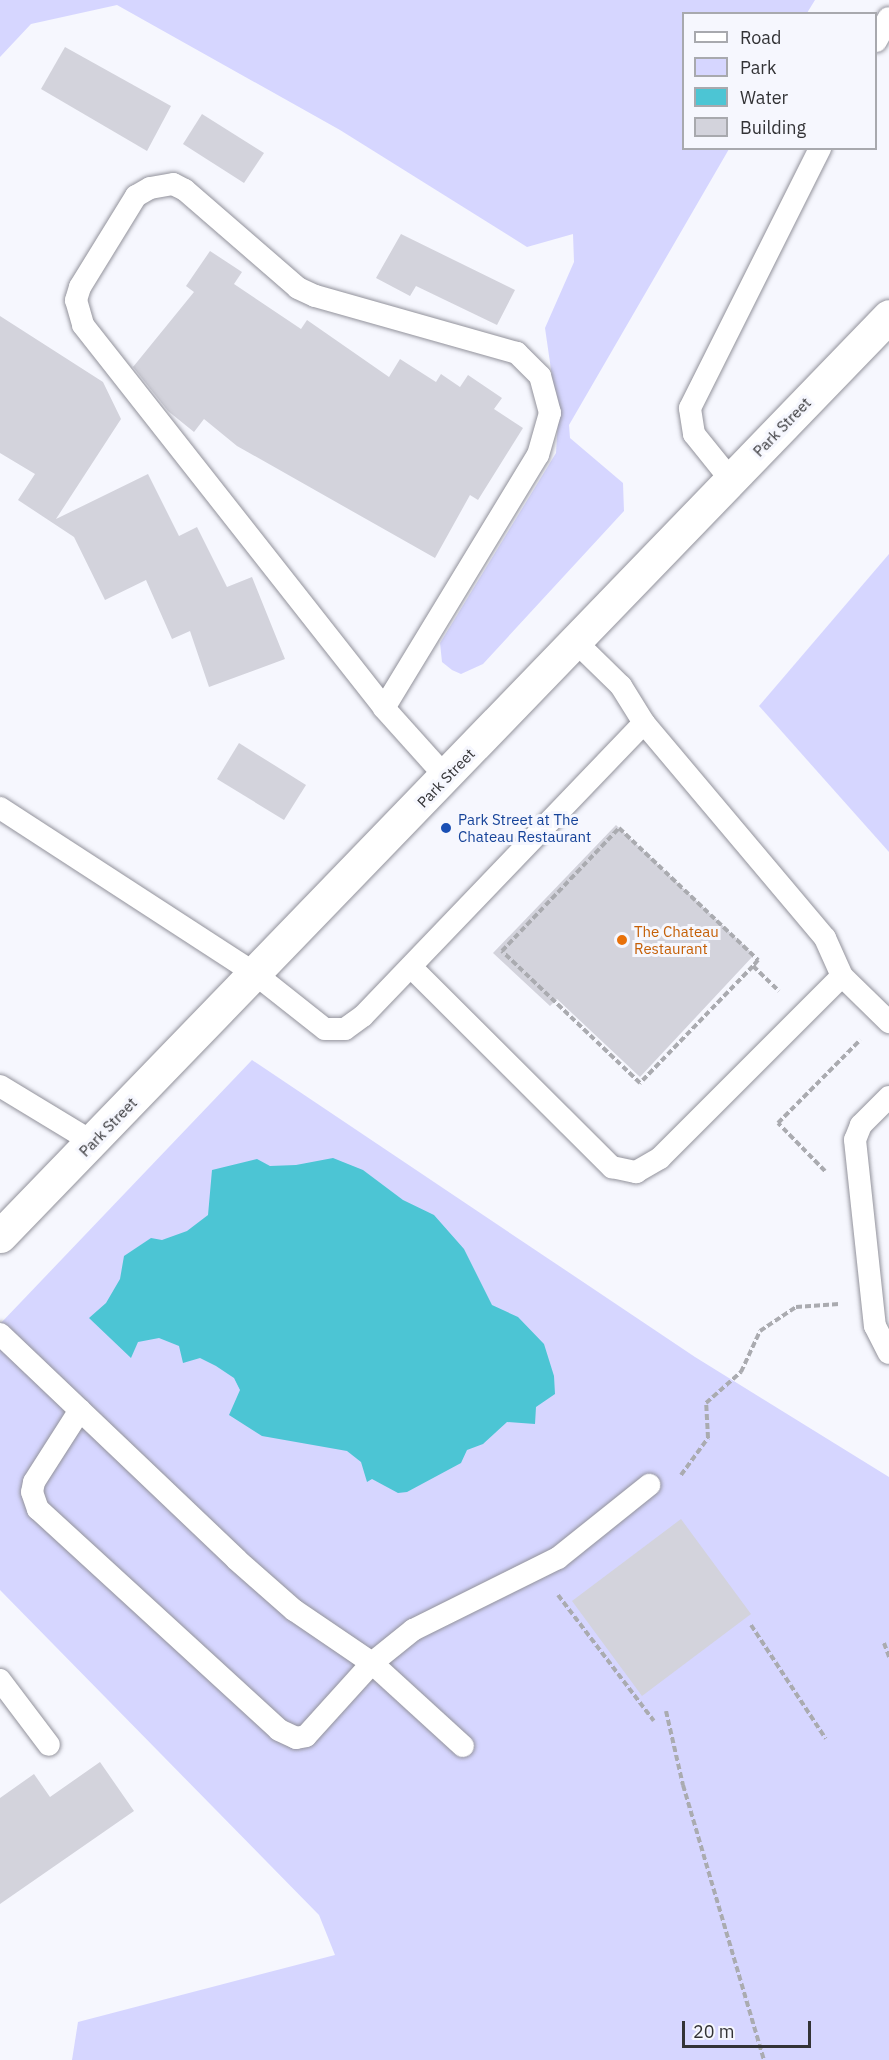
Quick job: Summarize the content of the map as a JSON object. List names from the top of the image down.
{
  "streets": {
    "main road": ["Park Street"]
  },
  "places": ["Park Street at The Chateau Restaurant", "The Chateau Restaurant"],
  "legend": [
    "Road",
    "Park",
    "Water",
    "Building"
  ],
  "scale_bar": "20 m"
}
